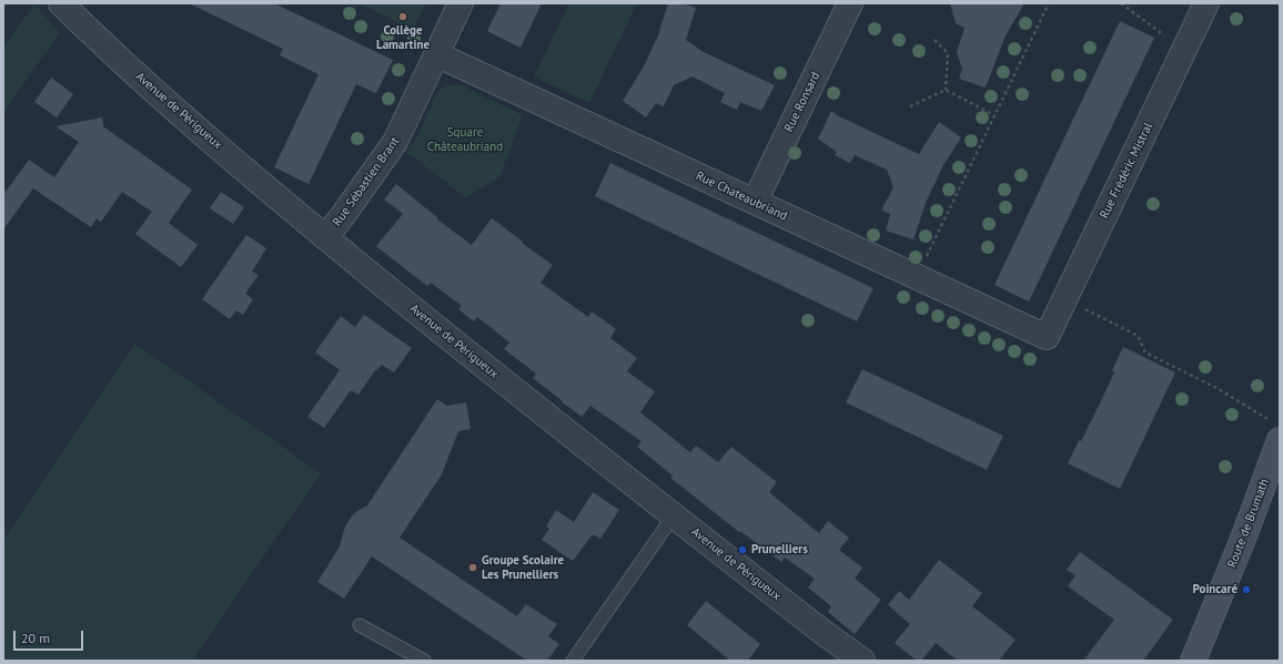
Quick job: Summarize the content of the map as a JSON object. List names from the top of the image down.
{
  "streets": {
    "main road": ["Route de Brumath"],
    "street": [
      "Rue Ronsard",
      "Avenue de Périgueux",
      "Rue Frédéric Mistral",
      "Rue Sébastien Brant",
      "Rue Chateaubriand"
    ]
  },
  "crossings": [
    ["Rue Ronsard", "Rue Chateaubriand"],
    ["Avenue de Périgueux", "Rue Sébastien Brant"],
    ["Rue Frédéric Mistral", "Rue Chateaubriand"],
    ["Rue Sébastien Brant", "Rue Chateaubriand"]
  ],
  "parks": ["Square Châteaubriand"],
  "places": [
    "Collège Lamartine",
    "Prunelliers",
    "Groupe Scolaire Les Prunelliers",
    "Poincaré"
  ],
  "scale_bar": "20 m"
}
